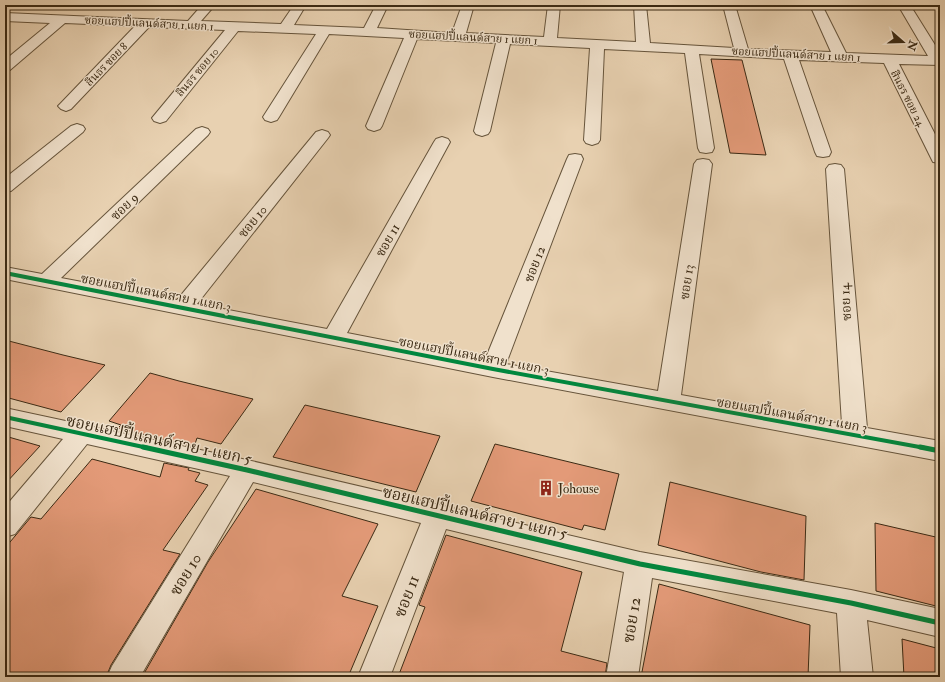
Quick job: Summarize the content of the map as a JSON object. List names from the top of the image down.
{
  "streets": {
    "street": [
      "ซอยแฮปปี้แลนด์สาย 1 แยก 1",
      "สินธร ซอย 8",
      "สินธร ซอย 10",
      "สินธร ซอย 24",
      "ซอย 9",
      "ซอย 10",
      "ซอย 11",
      "ซอย 12",
      "ซอย 13",
      "ซอยแฮปปี้แลนด์สาย 1 แยก 3",
      "ซอย 14",
      "ซอยแฮปปี้แลนด์สาย 1 แยก 5"
    ]
  },
  "crossings": [
    ["ซอยแฮปปี้แลนด์สาย 1 แยก 1", "สินธร ซอย 8"],
    ["ซอยแฮปปี้แลนด์สาย 1 แยก 1", "สินธร ซอย 10"],
    ["ซอยแฮปปี้แลนด์สาย 1 แยก 1", "สินธร ซอย 24"],
    ["ซอยแฮปปี้แลนด์สาย 1 แยก 1", "ซอย 13"],
    ["ซอย 9", "ซอยแฮปปี้แลนด์สาย 1 แยก 3"],
    ["ซอย 10", "ซอยแฮปปี้แลนด์สาย 1 แยก 3"],
    ["ซอย 10", "ซอยแฮปปี้แลนด์สาย 1 แยก 5"],
    ["ซอย 11", "ซอยแฮปปี้แลนด์สาย 1 แยก 3"],
    ["ซอย 11", "ซอยแฮปปี้แลนด์สาย 1 แยก 5"],
    ["ซอย 12", "ซอยแฮปปี้แลนด์สาย 1 แยก 3"],
    ["ซอย 12", "ซอยแฮปปี้แลนด์สาย 1 แยก 5"],
    ["ซอย 13", "ซอยแฮปปี้แลนด์สาย 1 แยก 3"],
    ["ซอยแฮปปี้แลนด์สาย 1 แยก 3", "ซอย 14"]
  ],
  "places": {
    "building": ["Johouse"]
  },
  "north": "right"
}
